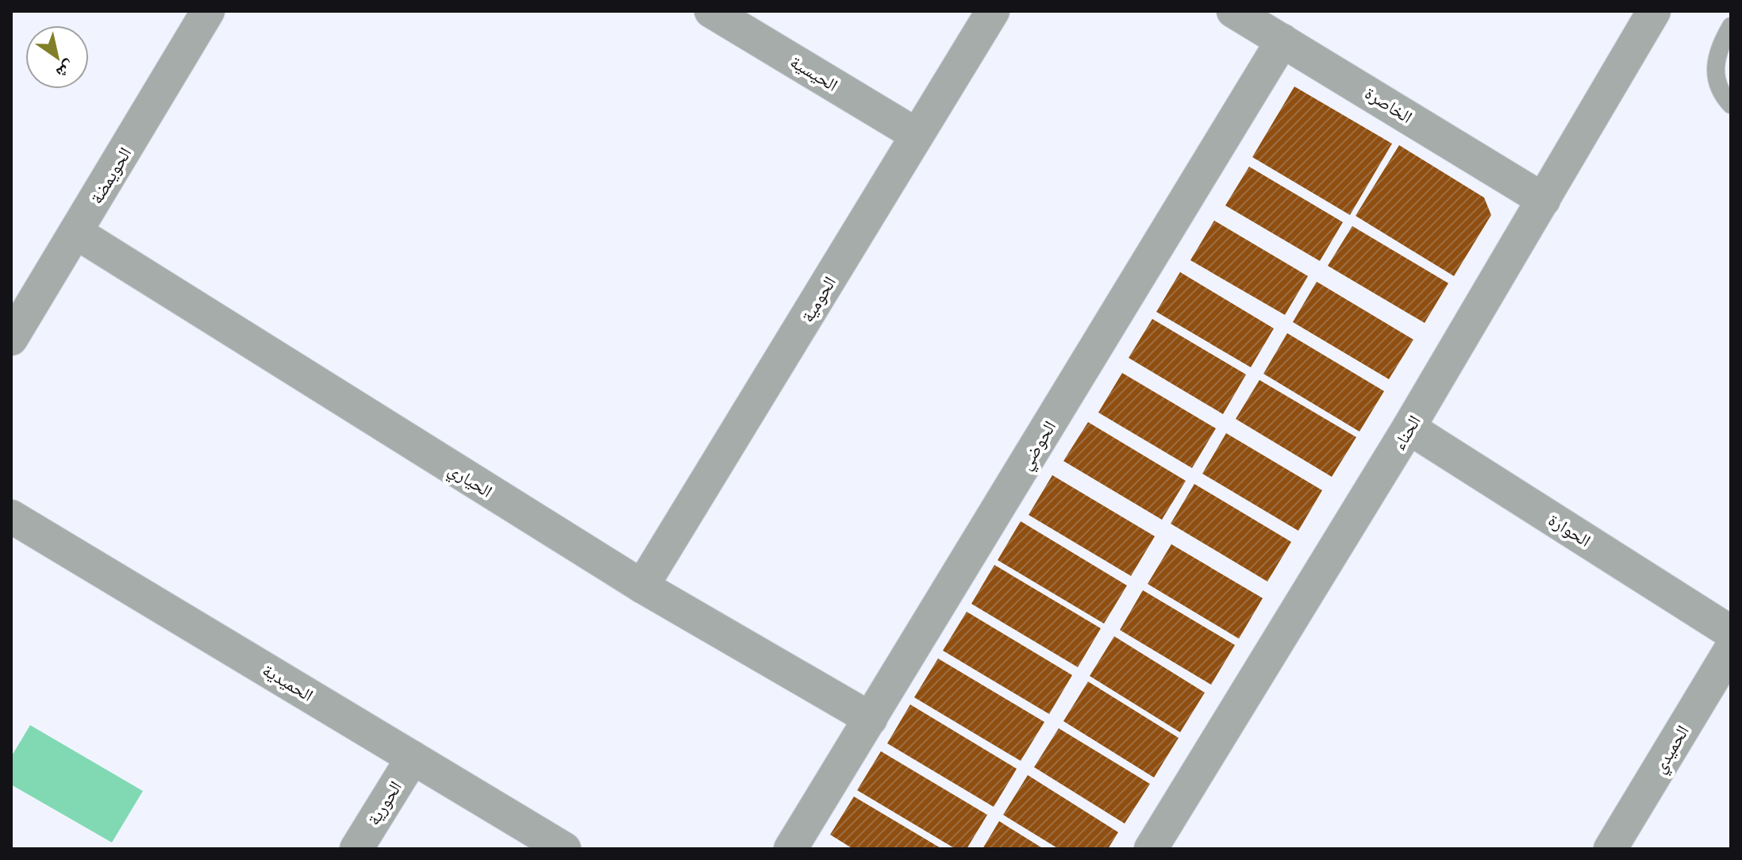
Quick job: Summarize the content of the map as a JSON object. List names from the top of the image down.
{
  "streets": {
    "street": [
      "الحيسية",
      "الخاصرة",
      "الحويمضة",
      "الحومية",
      "الحناء",
      "الحوضي",
      "الحياري",
      "الحوارة",
      "الحميدية",
      "الحميدي",
      "الحورية"
    ]
  },
  "crossings": [
    ["الحيسية", "الحومية"],
    ["الخاصرة", "الحناء"],
    ["الخاصرة", "الحوضي"],
    ["الحويمضة", "الحياري"],
    ["الحومية", "الحياري"],
    ["الحناء", "الحوارة"],
    ["الحوضي", "الحياري"],
    ["الحميدية", "الحورية"]
  ],
  "north": "bottom right"
}
